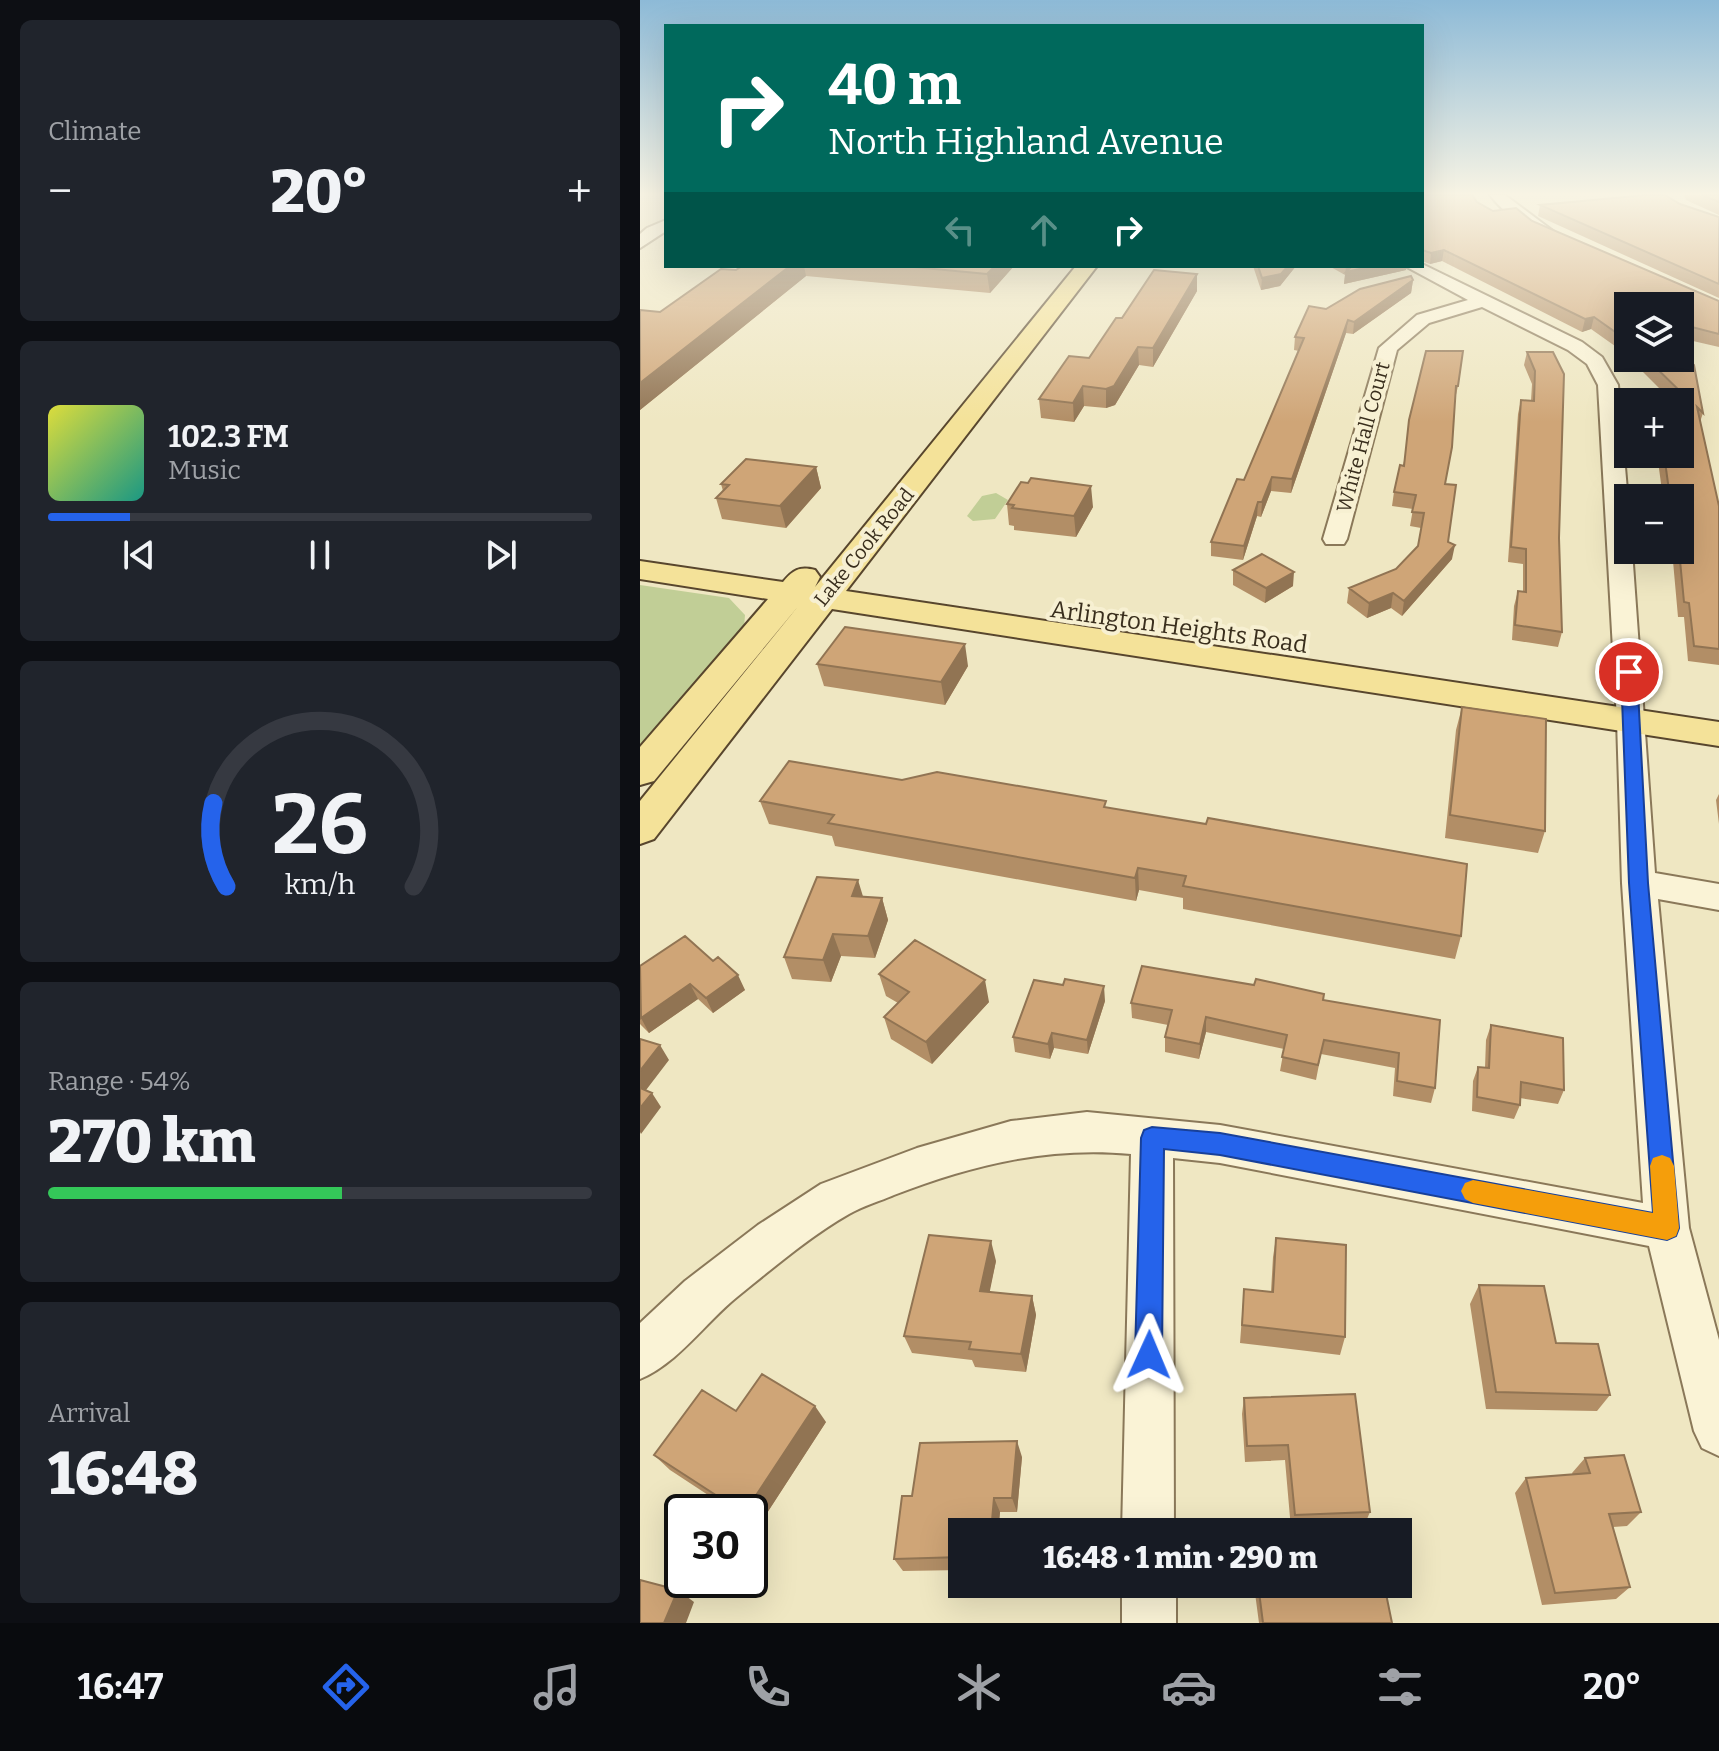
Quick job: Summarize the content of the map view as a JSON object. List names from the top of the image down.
{
  "streets": {
    "main road": ["Lake Cook Road"],
    "street": ["White Hall Court"]
  },
  "page": {
    "tile": [
      "Climate",
      ["Range · 54%", "270 km"],
      ["Arrival", "16:48"]
    ],
    "turn": ["40 m", "North Highland Avenue"],
    "heat": ["−", "20°", "+"],
    "map_buttons": ["+", "−"],
    "song": ["102.3 FM", "Music"],
    "limit": "30",
    "trip": "16:48 · 1 min · 290 m",
    "tabs": ["16:47", "20°"],
    "gauge": ["26", "km/h"]
  }
}
